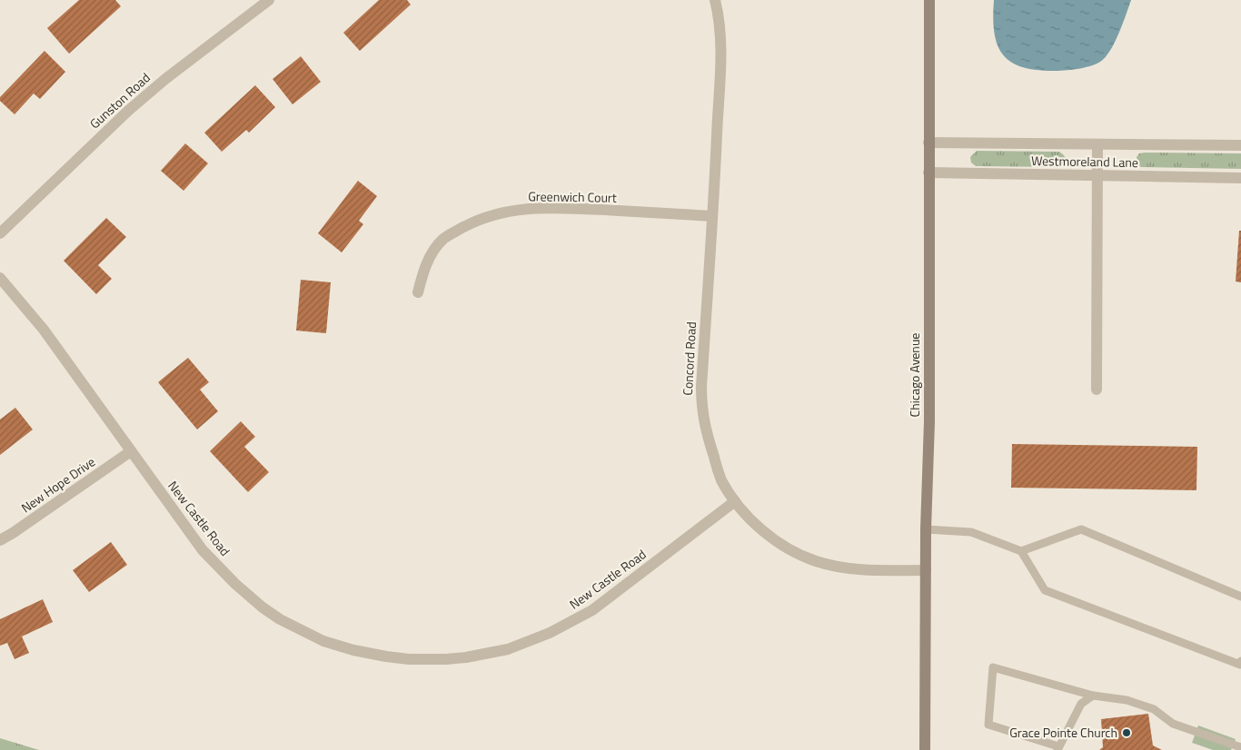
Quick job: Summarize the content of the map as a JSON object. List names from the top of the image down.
{
  "streets": {
    "main road": ["Chicago Avenue"],
    "street": [
      "Gunston Road",
      "Westmoreland Lane",
      "Greenwich Court",
      "Concord Road",
      "New Hope Drive",
      "New Castle Road"
    ]
  },
  "crossings": [
    ["Westmoreland Lane", "Chicago Avenue"],
    ["Greenwich Court", "Concord Road"],
    ["Concord Road", "Chicago Avenue"],
    ["Concord Road", "New Castle Road"],
    ["New Hope Drive", "New Castle Road"]
  ],
  "places": ["Grace Pointe Church"]
}
